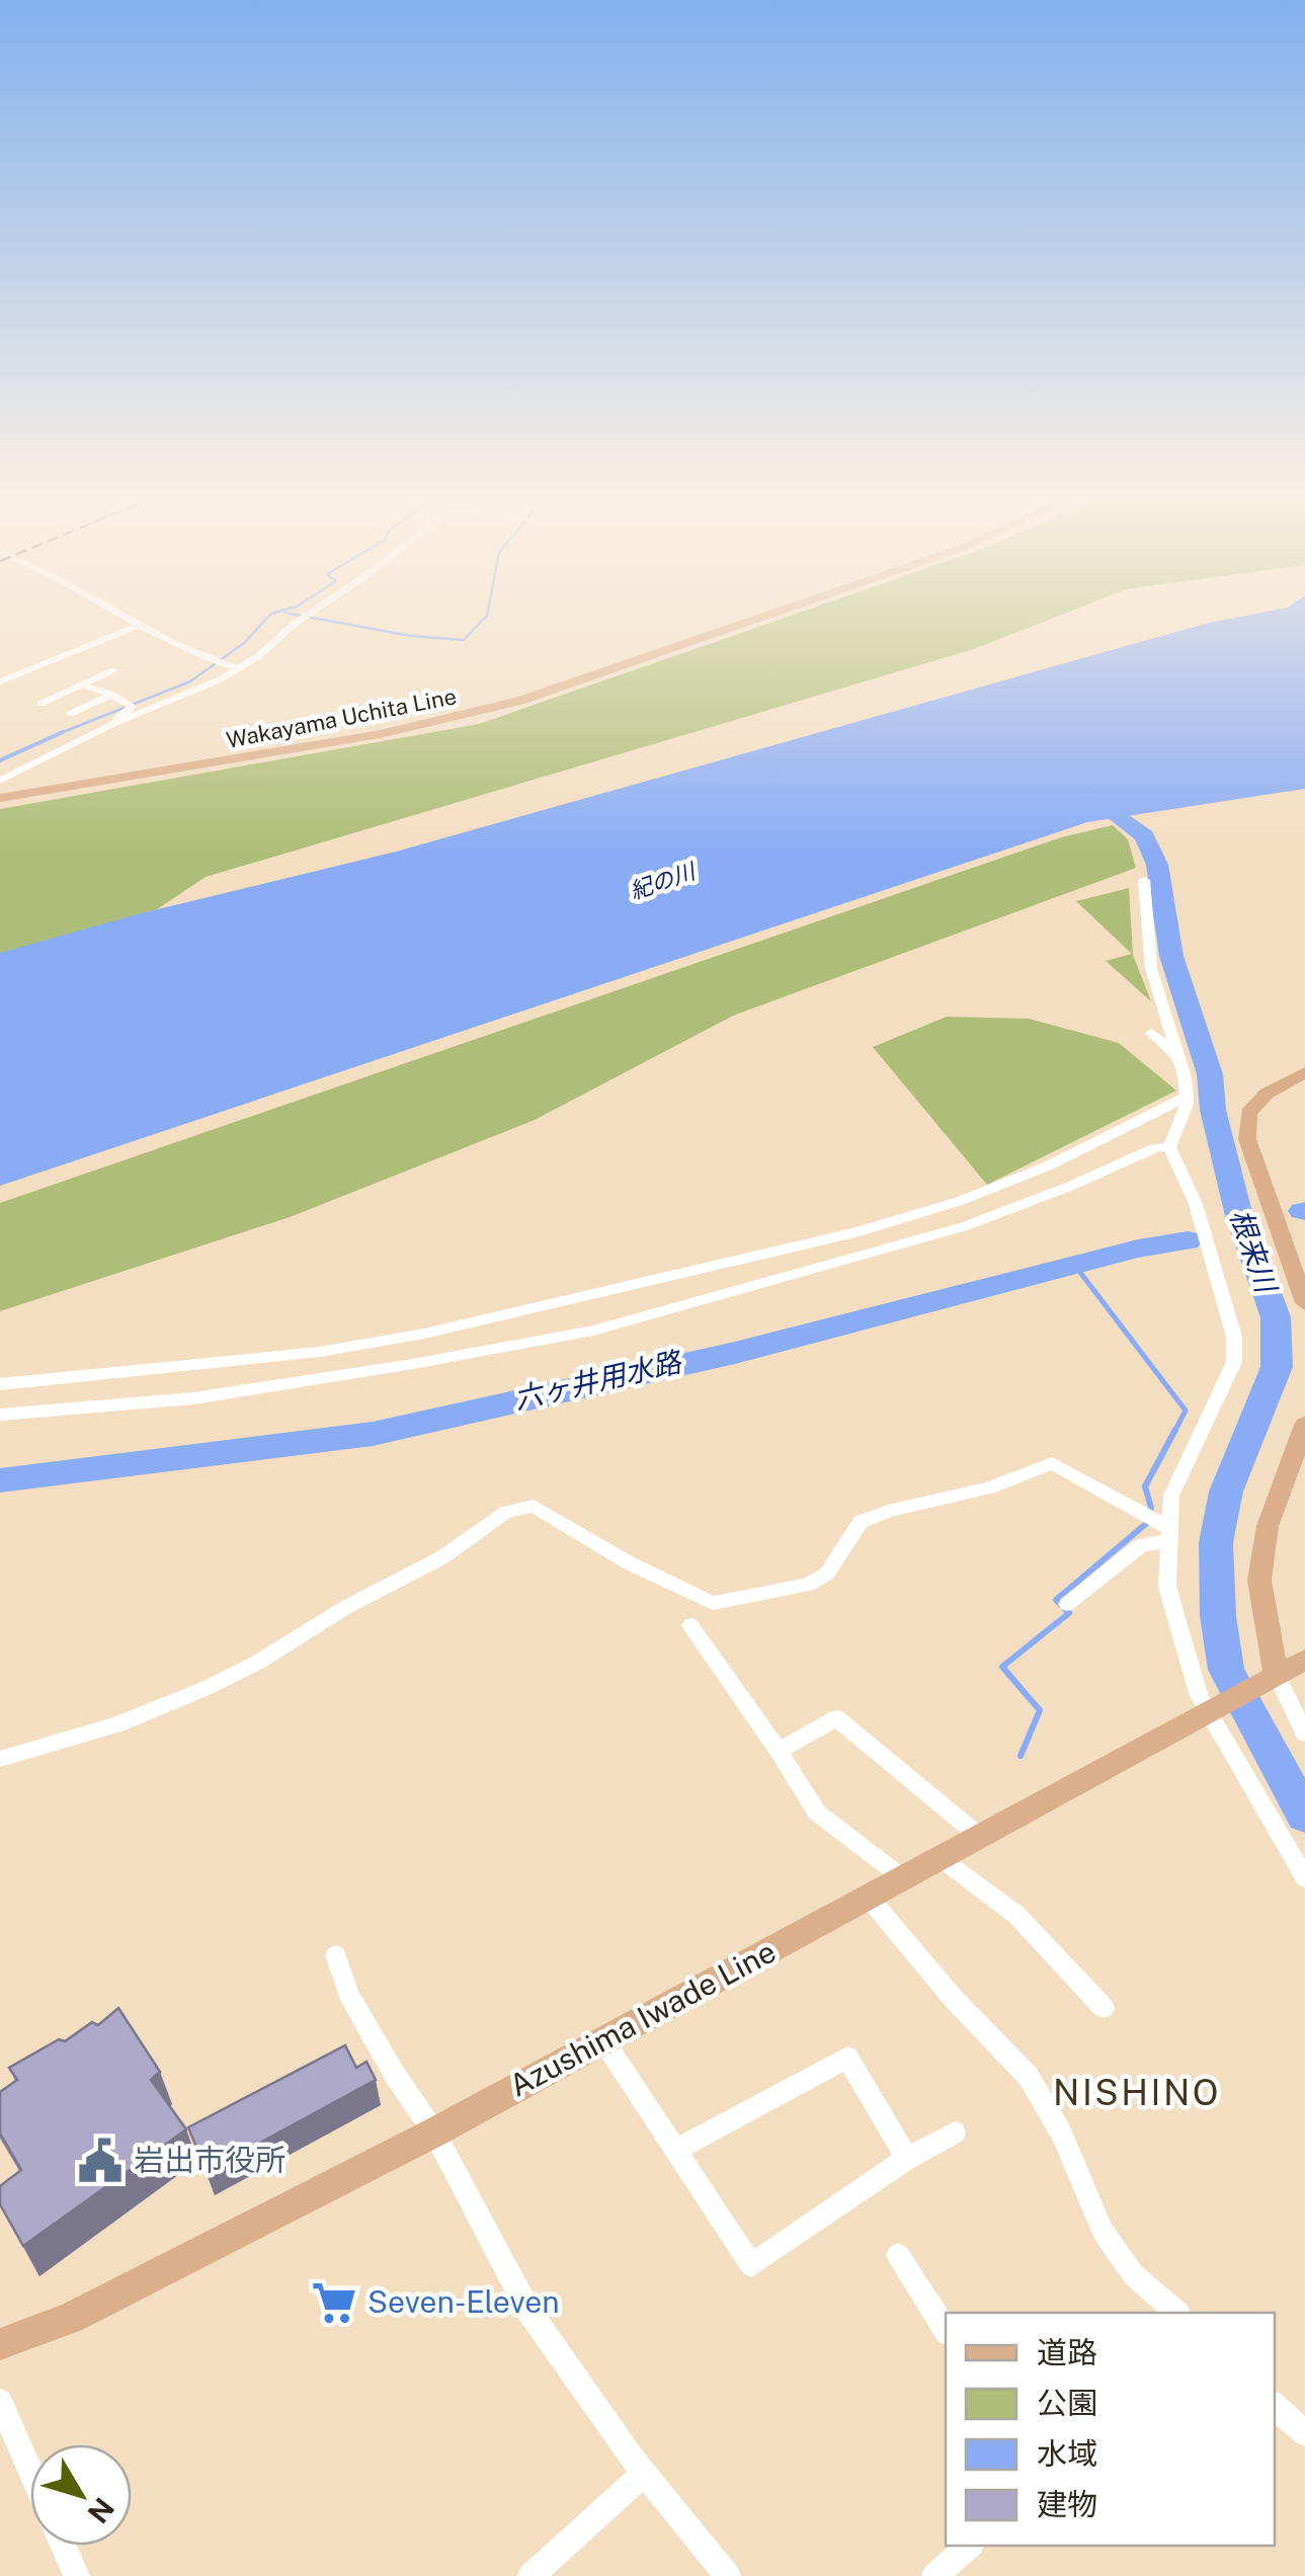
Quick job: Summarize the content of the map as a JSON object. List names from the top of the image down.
{
  "streets": {
    "main road": ["Wakayama Uchita Line", "Azushima Iwade Line"]
  },
  "districts": ["NISHINO"],
  "water": ["紀の川", "根来川", "六ヶ井用水路"],
  "places": {
    "public building": ["岩出市役所"],
    "supermarket": ["Seven-Eleven"]
  },
  "legend": [
    "道路",
    "公園",
    "水域",
    "建物"
  ],
  "north": "bottom right"
}
